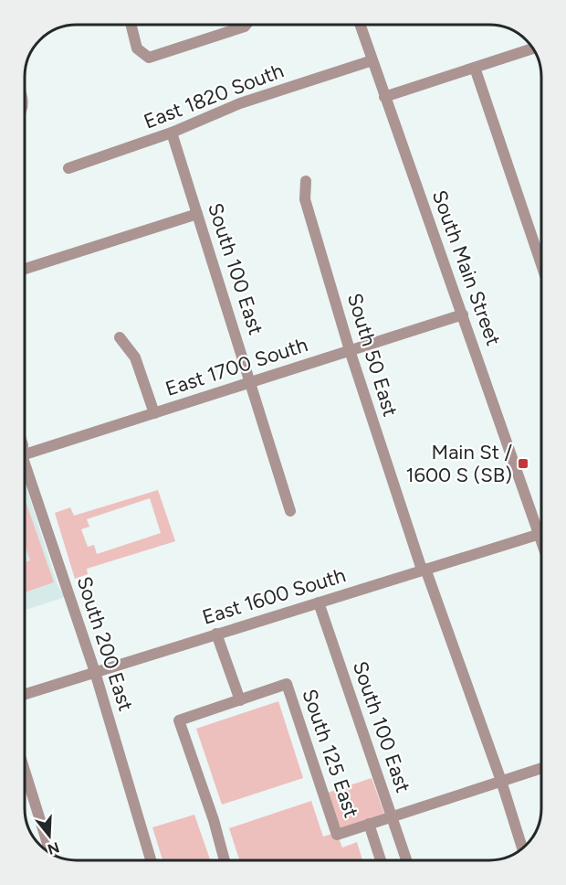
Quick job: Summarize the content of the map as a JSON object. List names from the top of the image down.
{
  "streets": {
    "street": [
      "East 1820 South",
      "South Main Street",
      "South 100 East",
      "South 50 East",
      "East 1700 South",
      "East 1600 South",
      "South 200 East",
      "South 125 East"
    ]
  },
  "crossings": [
    ["East 1820 South", "South Main Street"],
    ["East 1820 South", "South 100 East"],
    ["South Main Street", "East 1700 South"],
    ["South 100 East", "East 1700 South"],
    ["South 100 East", "East 1600 South"],
    ["South 50 East", "East 1700 South"],
    ["South 50 East", "East 1600 South"],
    ["East 1600 South", "South 200 East"]
  ],
  "places": {
    "transit": ["Main St / 1600 S (SB)"]
  },
  "north": "bottom"
}
